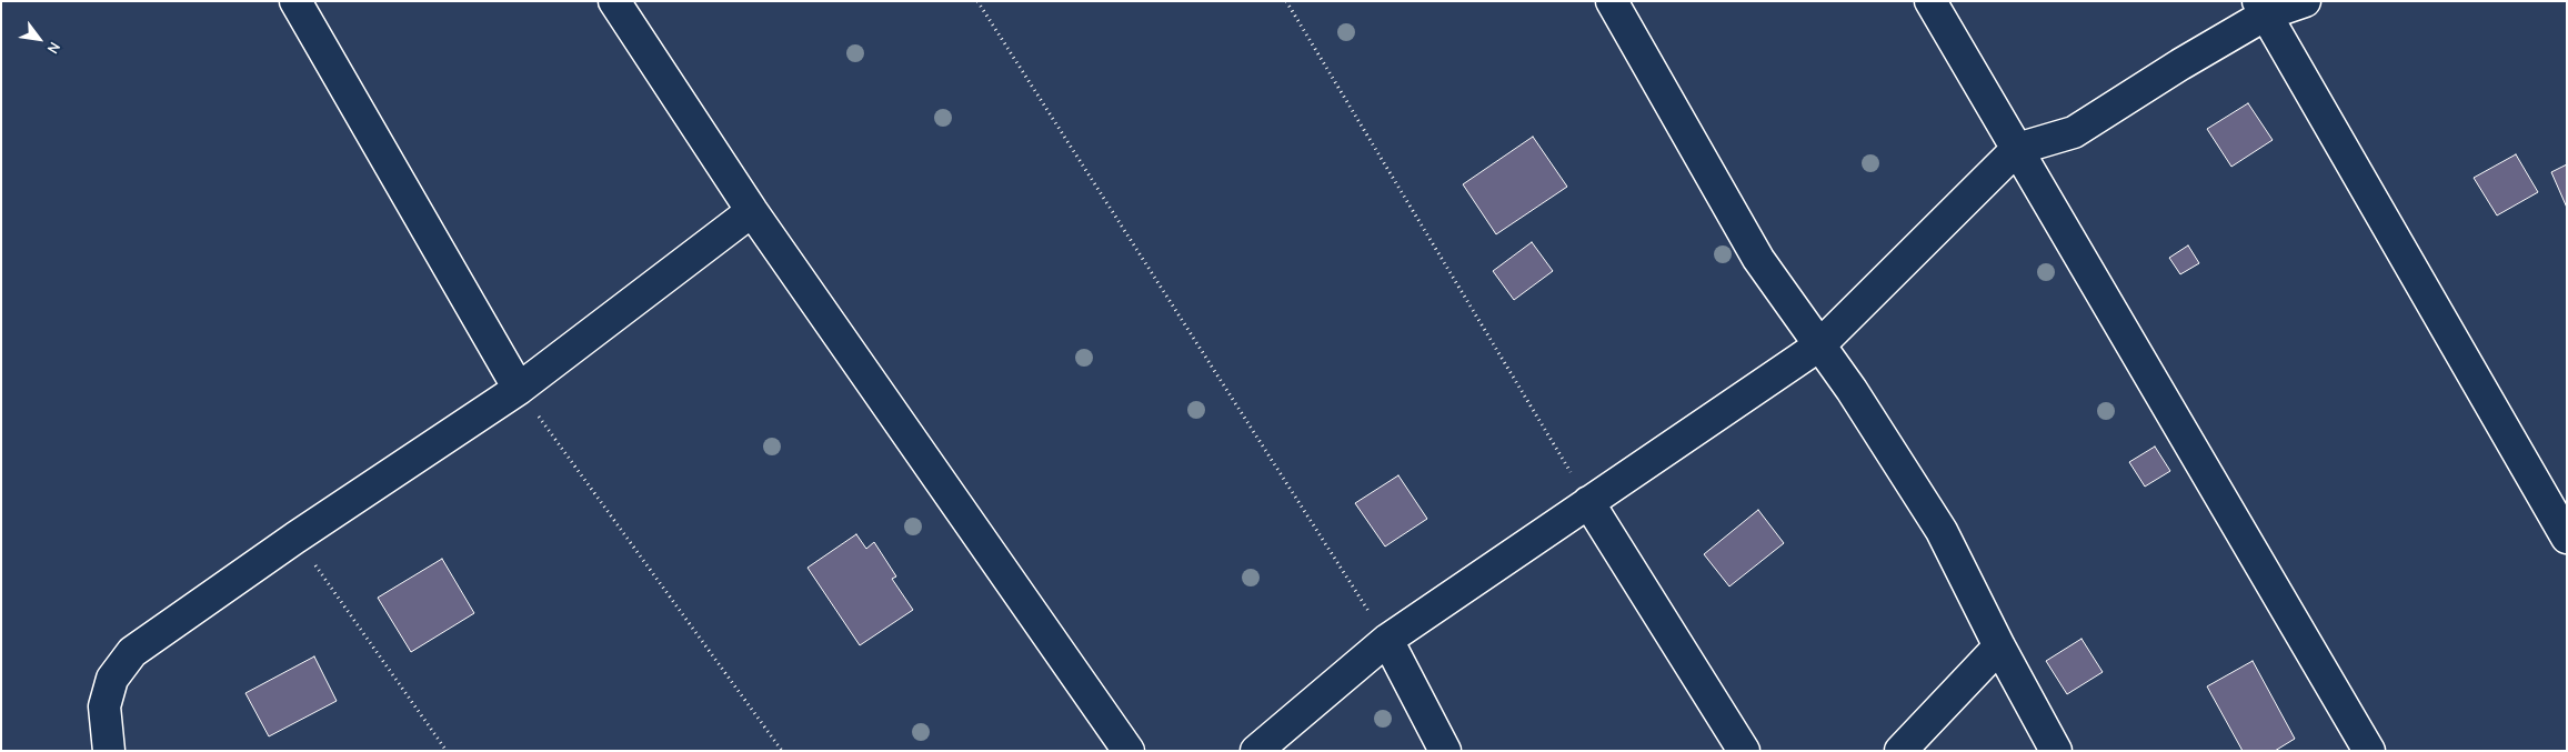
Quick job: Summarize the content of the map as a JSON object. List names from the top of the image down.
{
  "north": "bottom right"
}
